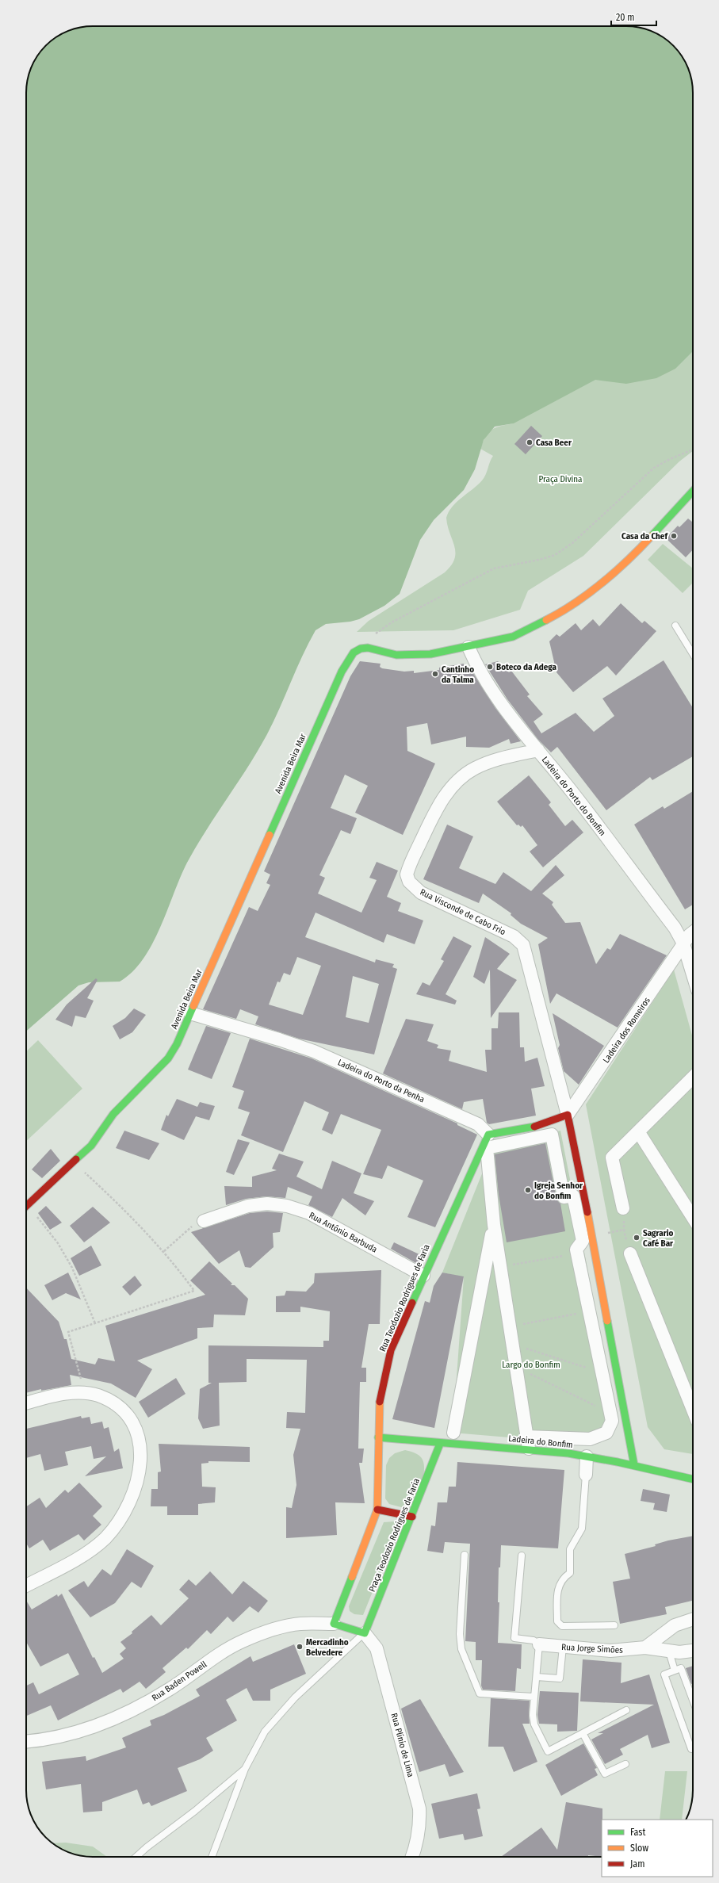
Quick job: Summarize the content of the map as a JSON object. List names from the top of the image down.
{
  "streets": {
    "street": [
      "Avenida Beira Mar",
      "Ladeira do Porto do Bonfim",
      "Rua Visconde de Cabo Frio",
      "Ladeira dos Romeiros",
      "Ladeira do Porto da Penha",
      "Rua Antônio Barbuda",
      "Rua Teodozio Rodrigues de Faria",
      "Ladeira do Bonfim",
      "Praça Teodozio Rodrigues de Faria",
      "Rua Jorge Simões",
      "Rua Baden Powell",
      "Rua Plínio de Lima"
    ]
  },
  "crossings": [
    ["Avenida Beira Mar", "Ladeira do Porto da Penha"],
    ["Ladeira do Porto do Bonfim", "Rua Visconde de Cabo Frio"],
    ["Ladeira do Porto do Bonfim", "Ladeira dos Romeiros"],
    ["Rua Visconde de Cabo Frio", "Ladeira dos Romeiros"],
    ["Ladeira do Porto da Penha", "Rua Teodozio Rodrigues de Faria"],
    ["Rua Antônio Barbuda", "Rua Teodozio Rodrigues de Faria"],
    ["Rua Teodozio Rodrigues de Faria", "Ladeira do Bonfim"],
    ["Rua Teodozio Rodrigues de Faria", "Rua Baden Powell"],
    ["Ladeira do Bonfim", "Praça Teodozio Rodrigues de Faria"],
    ["Praça Teodozio Rodrigues de Faria", "Rua Plínio de Lima"]
  ],
  "parks": ["Praça Divina", "Largo do Bonfim"],
  "places": [
    "Casa Beer",
    "Casa da Chef",
    "Boteco da Adega",
    "Cantinho da Talma",
    "Igreja Senhor do Bonfim",
    "Sagrario Café Bar",
    "Mercadinho Belvedere"
  ],
  "legend": ["Fast", "Slow", "Jam"],
  "scale_bar": "20 m"
}
